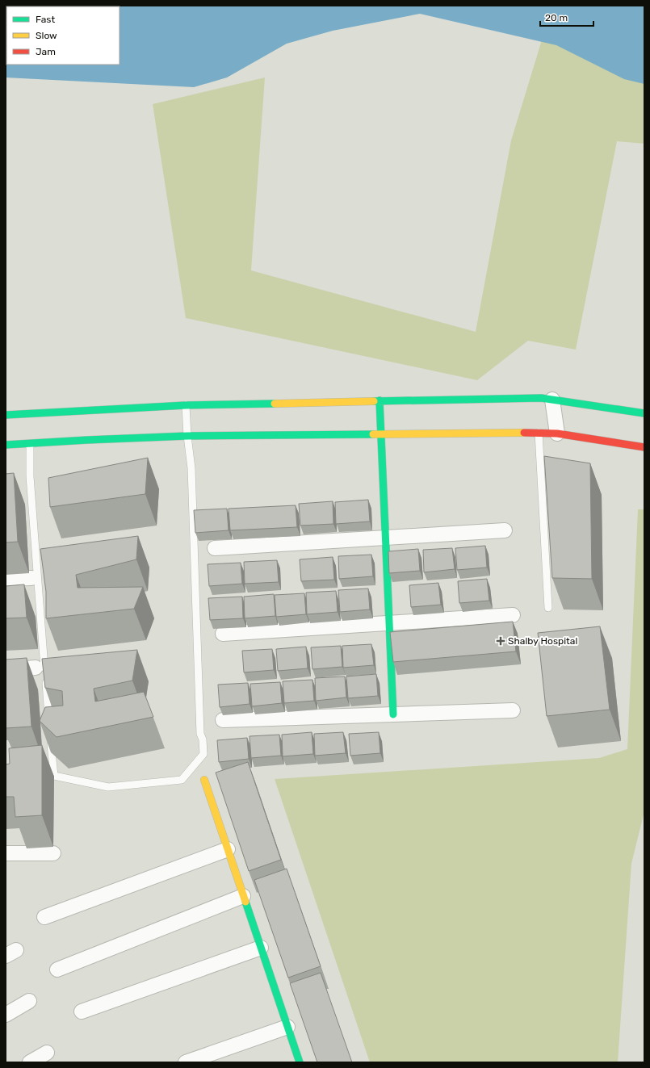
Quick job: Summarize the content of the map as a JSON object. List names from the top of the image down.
{
  "places": {
    "health": ["Shalby Hospital"]
  },
  "legend": ["Fast", "Slow", "Jam"],
  "scale_bar": "20 m"
}
